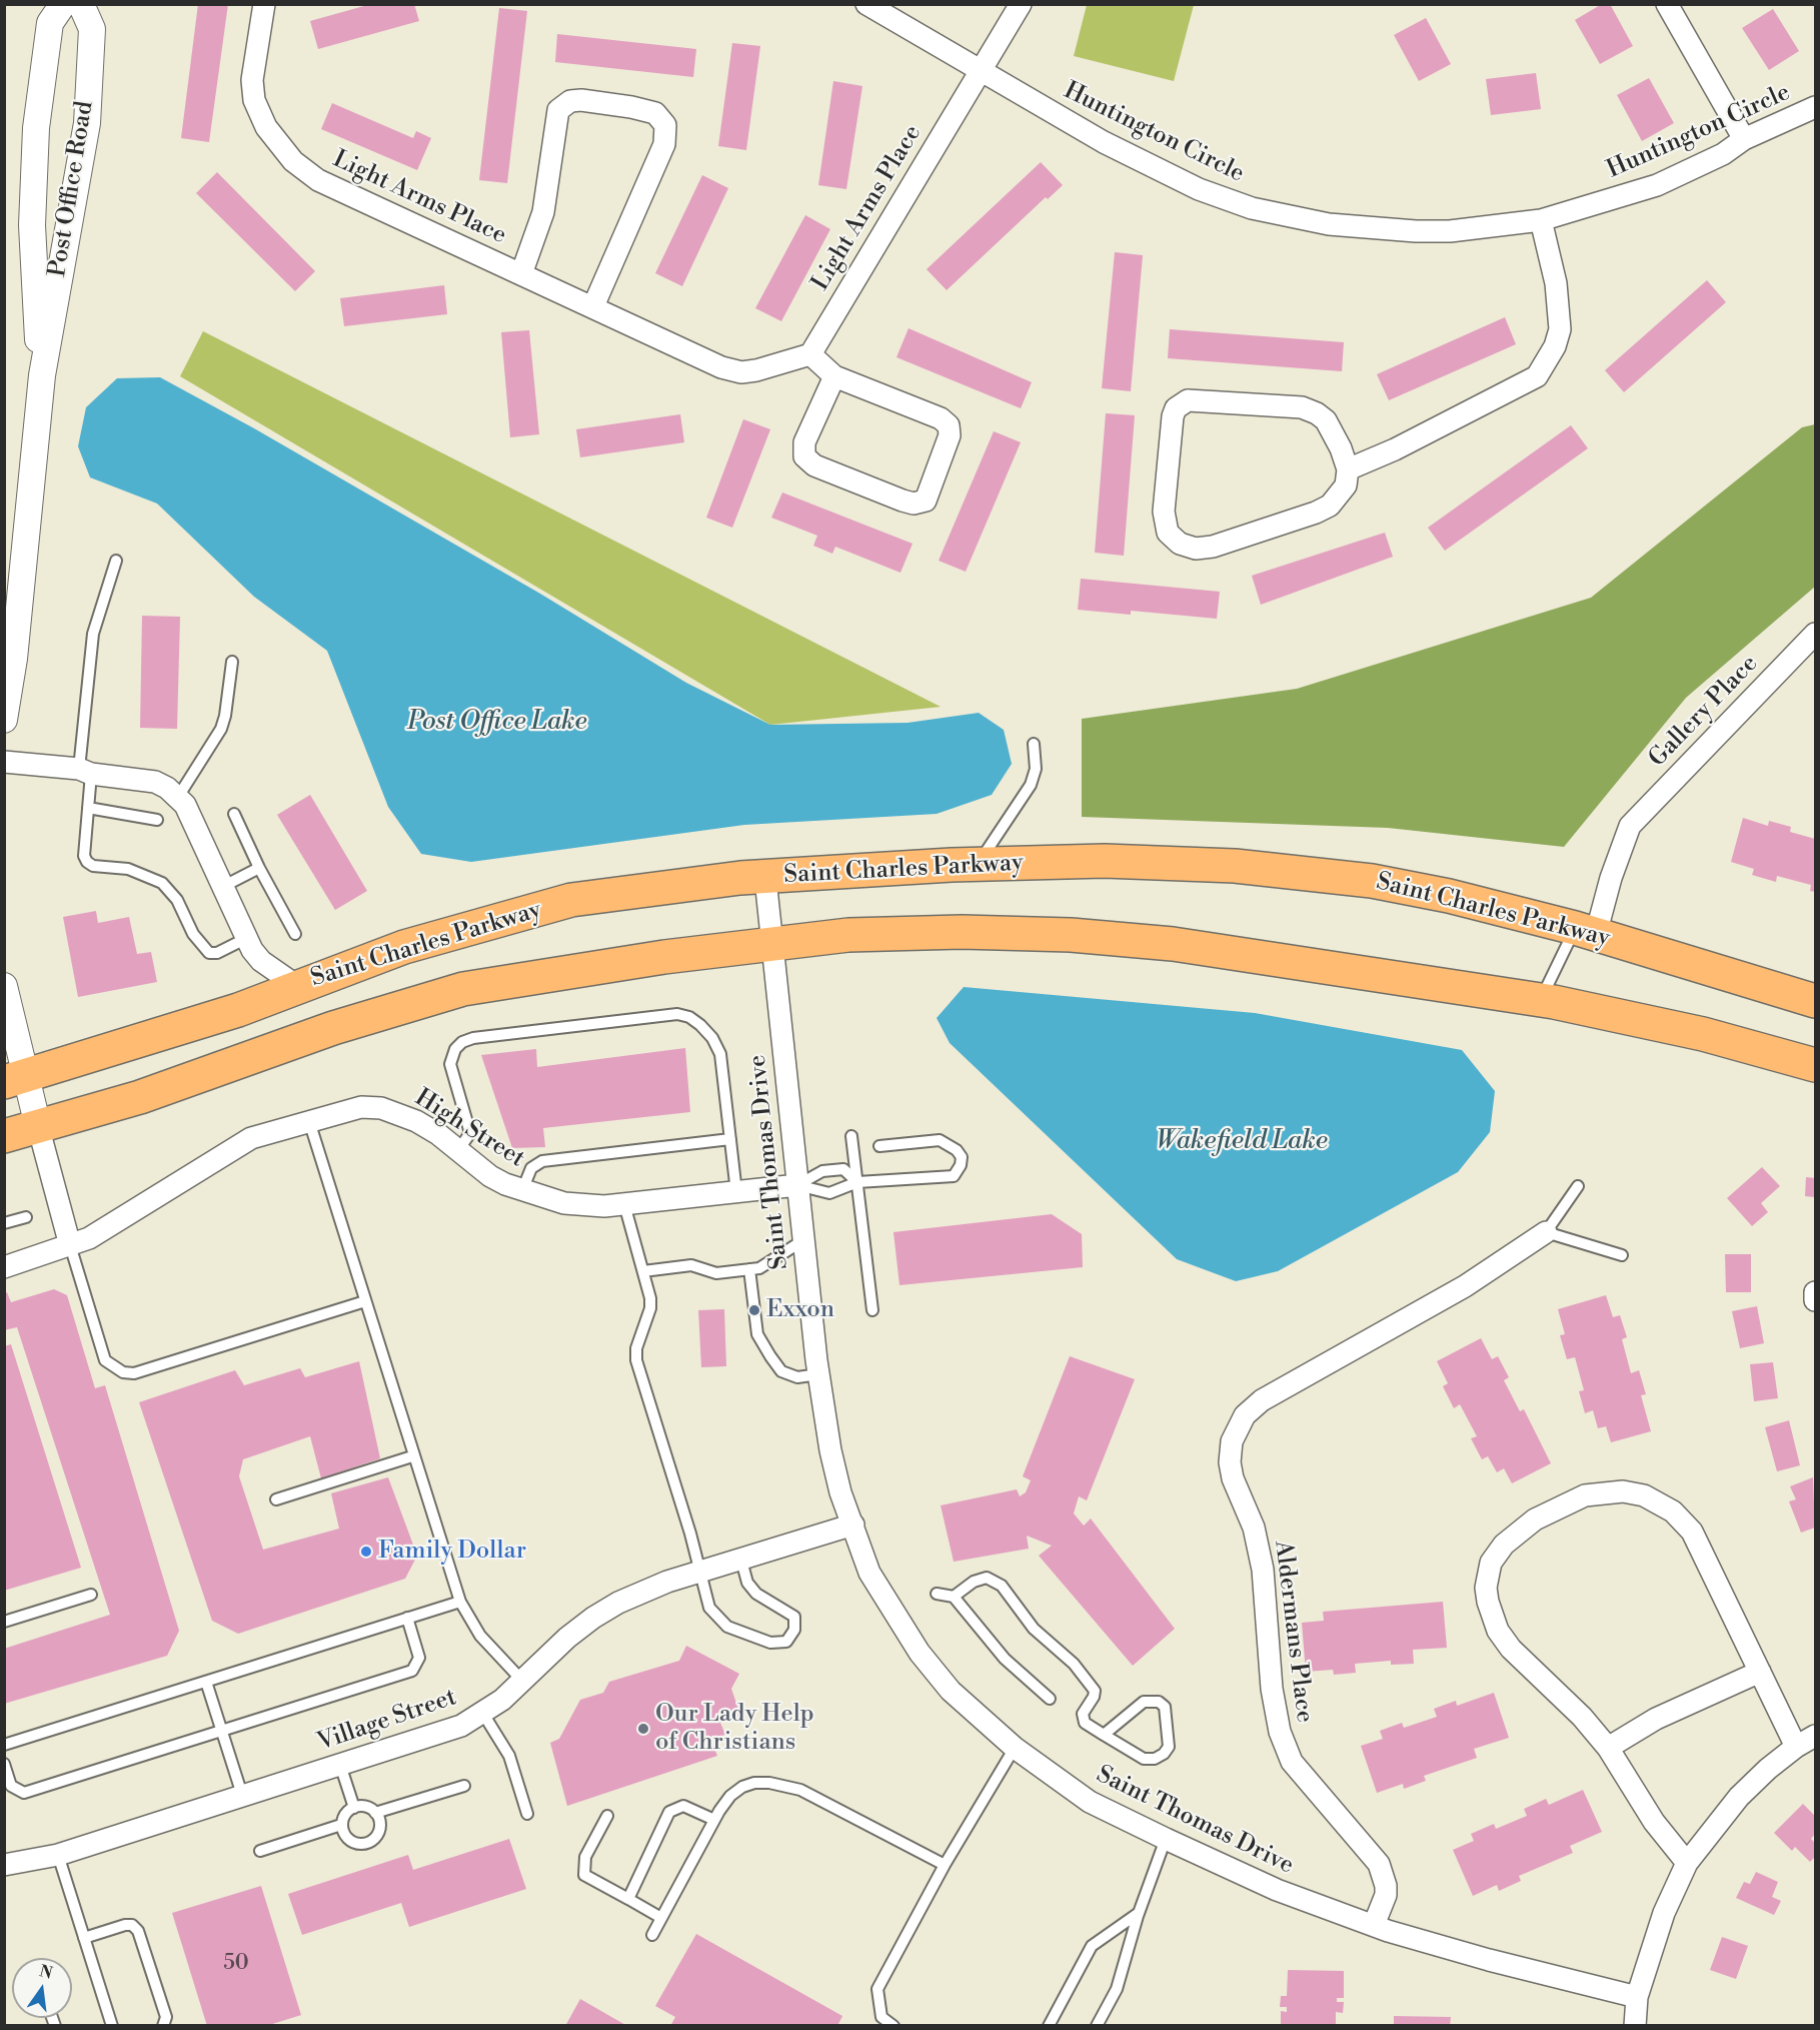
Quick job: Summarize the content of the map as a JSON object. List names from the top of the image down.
{
  "streets": {
    "main road": ["Saint Charles Parkway"],
    "street": [
      "Huntington Circle",
      "Post Office Road",
      "Light Arms Place",
      "Gallery Place",
      "High Street",
      "Saint Thomas Drive",
      "Aldermans Place",
      "Village Street"
    ]
  },
  "crossings": [
    ["Huntington Circle", "Light Arms Place"],
    ["Gallery Place", "Saint Charles Parkway"],
    ["Saint Charles Parkway", "Saint Thomas Drive"],
    ["High Street", "Saint Thomas Drive"],
    ["Saint Thomas Drive", "Aldermans Place"],
    ["Saint Thomas Drive", "Village Street"]
  ],
  "water": ["Post Office Lake", "Wakefield Lake"],
  "places": ["Exxon", "Family Dollar", "Our Lady Help of Christians"],
  "house_numbers": ["50"],
  "north": "top"
}
